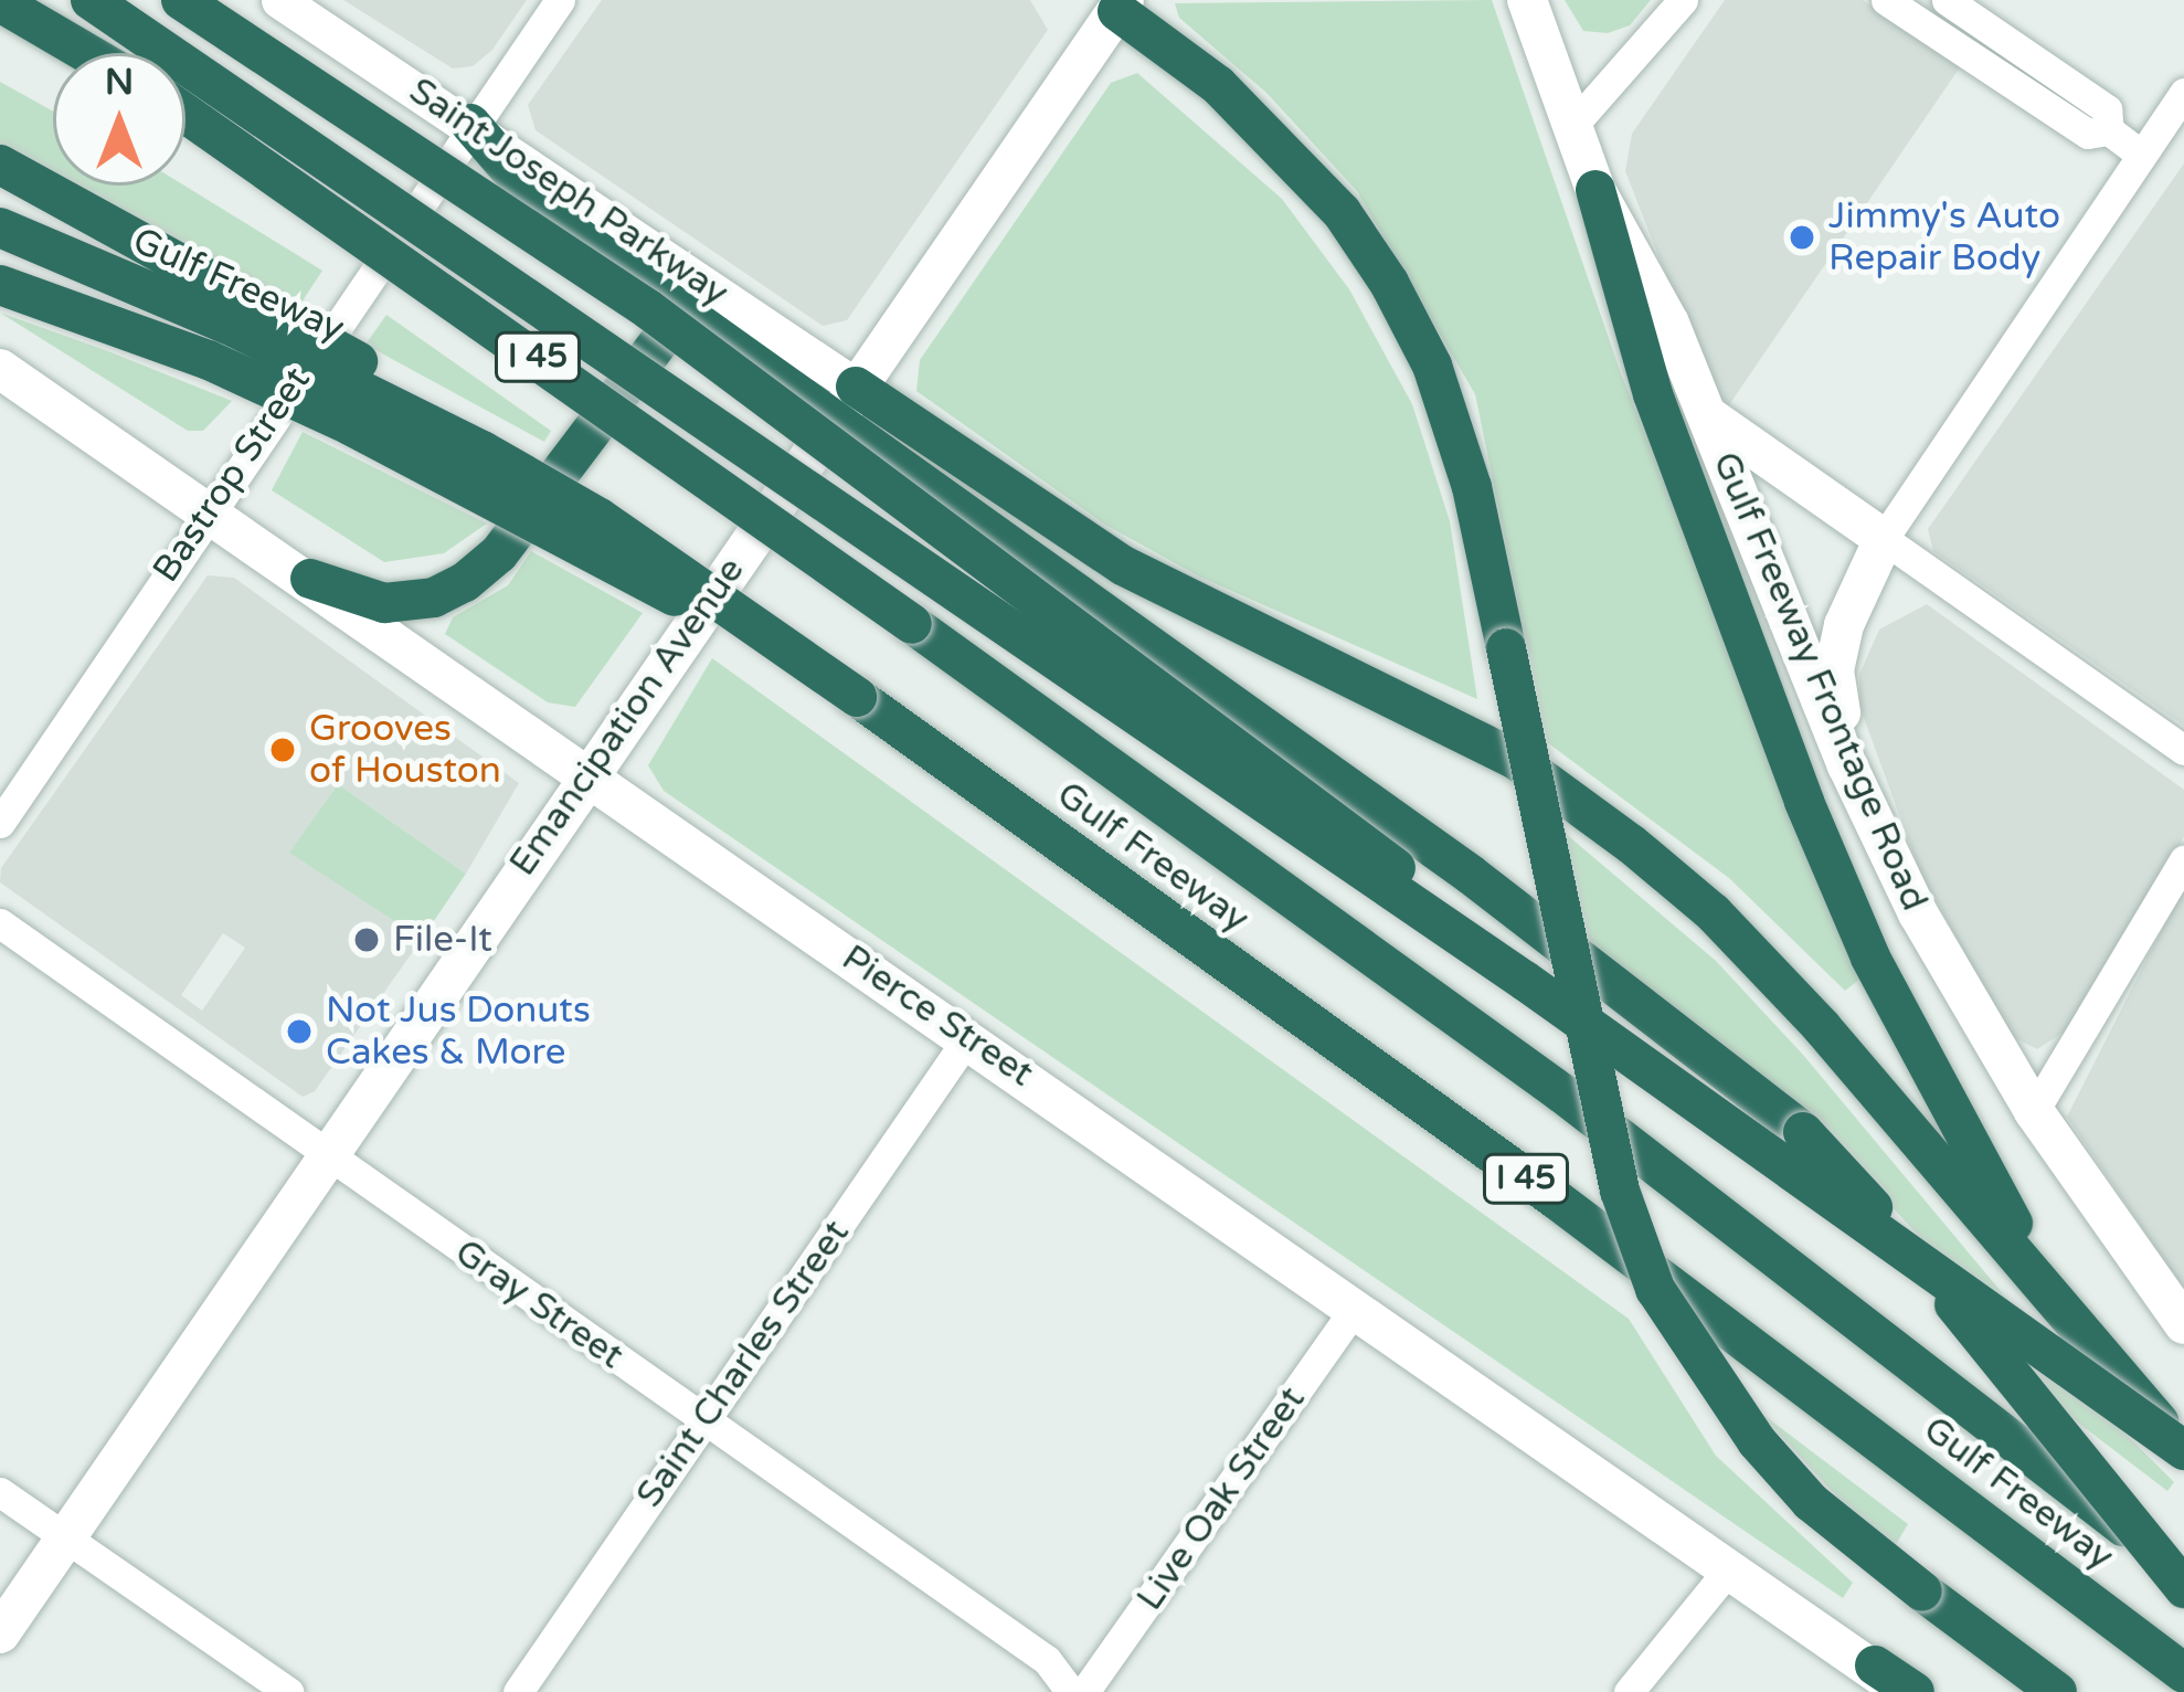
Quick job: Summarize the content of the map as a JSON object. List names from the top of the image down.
{
  "streets": {
    "highway": ["Gulf Freeway", "I 45"],
    "main road": ["Gulf Freeway Frontage Road", "Emancipation Avenue", "Pierce Street"],
    "street": [
      "Saint Joseph Parkway",
      "Bastrop Street",
      "Gray Street",
      "Saint Charles Street",
      "Live Oak Street"
    ]
  },
  "crossings": [
    ["Saint Joseph Parkway", "Gulf Freeway"],
    ["Saint Joseph Parkway", "Bastrop Street"],
    ["Saint Joseph Parkway", "Emancipation Avenue"],
    ["Gulf Freeway", "Emancipation Avenue"],
    ["Bastrop Street", "Pierce Street"],
    ["Emancipation Avenue", "Pierce Street"],
    ["Emancipation Avenue", "Gray Street"],
    ["Pierce Street", "Saint Charles Street"],
    ["Pierce Street", "Live Oak Street"],
    ["Gray Street", "Saint Charles Street"]
  ],
  "places": [
    "Jimmy's Auto Repair Body",
    "Grooves of Houston",
    "File-It",
    "Not Jus Donuts Cakes & More"
  ],
  "north": "top"
}
